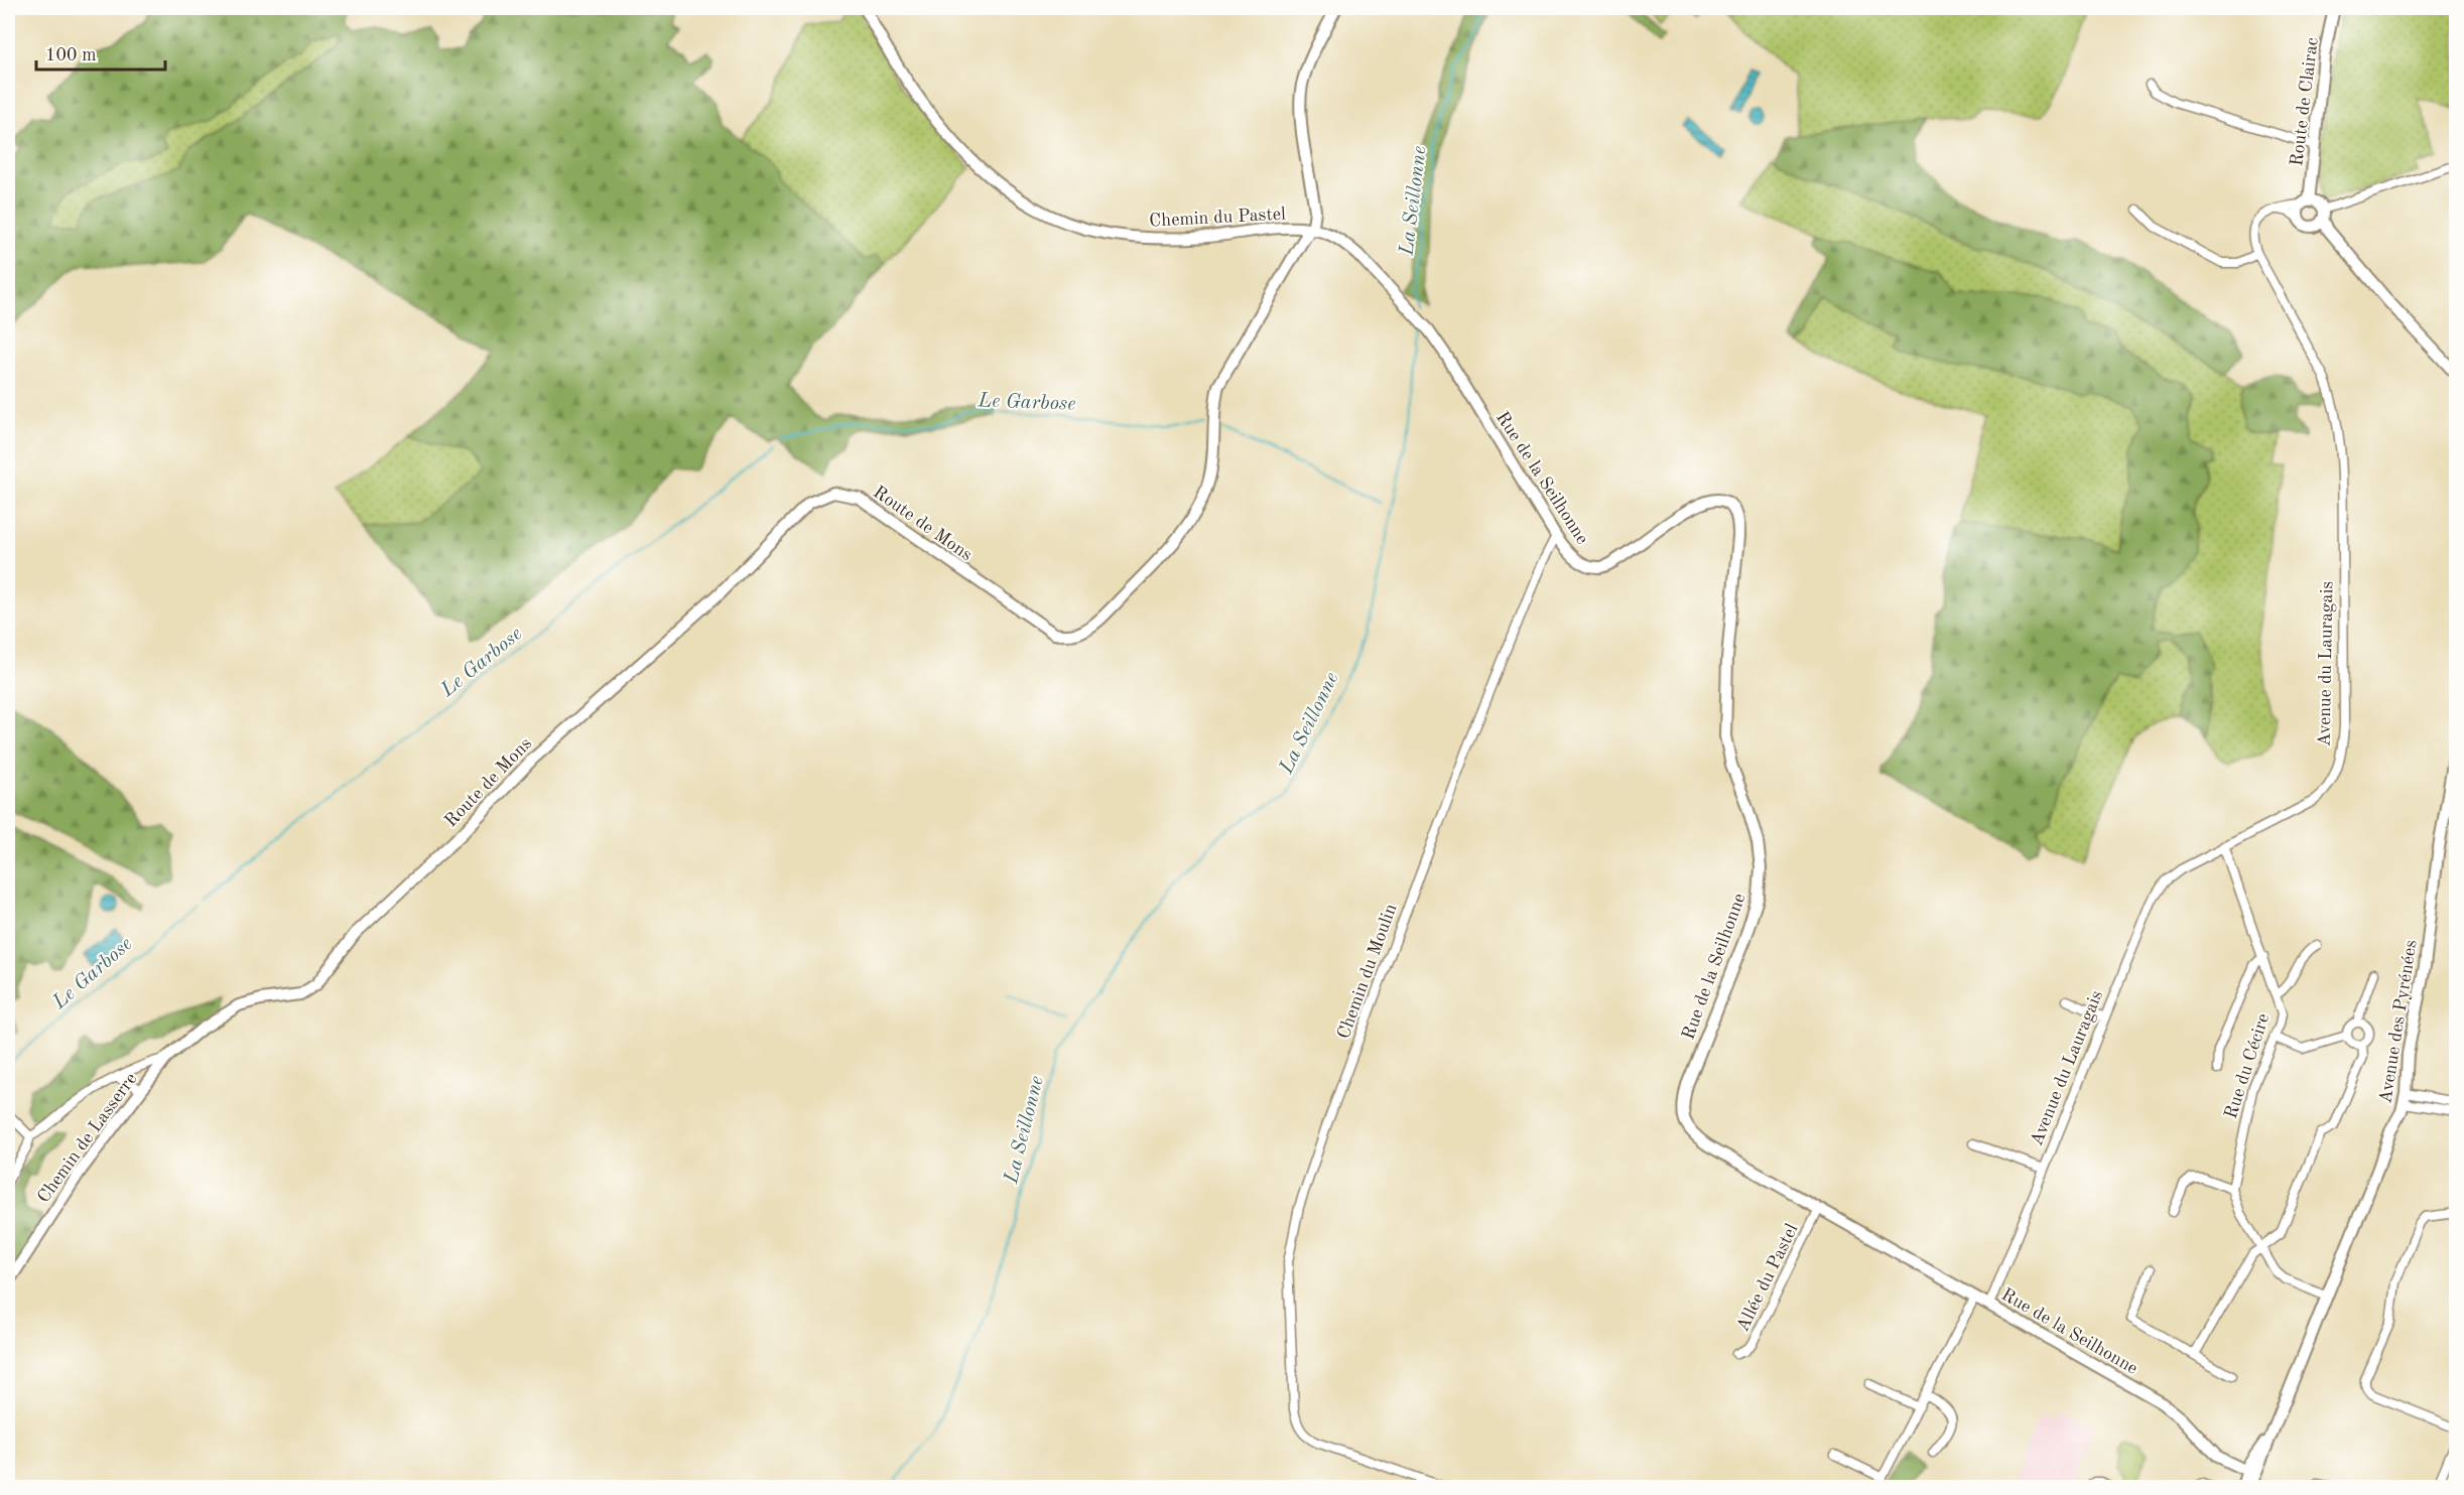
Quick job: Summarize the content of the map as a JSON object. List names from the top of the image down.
{
  "streets": {
    "street": [
      "Route de Clairac",
      "Chemin du Pastel",
      "Rue de la Seilhonne",
      "Route de Mons",
      "Avenue du Lauragais",
      "Chemin du Moulin",
      "Avenue des Pyrénées",
      "Rue du Cécire",
      "Chemin de Lasserre",
      "Allée du Pastel"
    ]
  },
  "crossings": [
    ["Chemin du Pastel", "Rue de la Seilhonne"],
    ["Chemin du Pastel", "Route de Mons"],
    ["Rue de la Seilhonne", "Route de Mons"],
    ["Rue de la Seilhonne", "Avenue du Lauragais"],
    ["Rue de la Seilhonne", "Chemin du Moulin"],
    ["Rue de la Seilhonne", "Avenue des Pyrénées"],
    ["Rue de la Seilhonne", "Allée du Pastel"],
    ["Route de Mons", "Chemin de Lasserre"],
    ["Avenue du Lauragais", "Rue du Cécire"],
    ["Avenue des Pyrénées", "Rue du Cécire"]
  ],
  "water": ["La Seillonne", "Le Garbose"],
  "scale_bar": "100 m"
}
